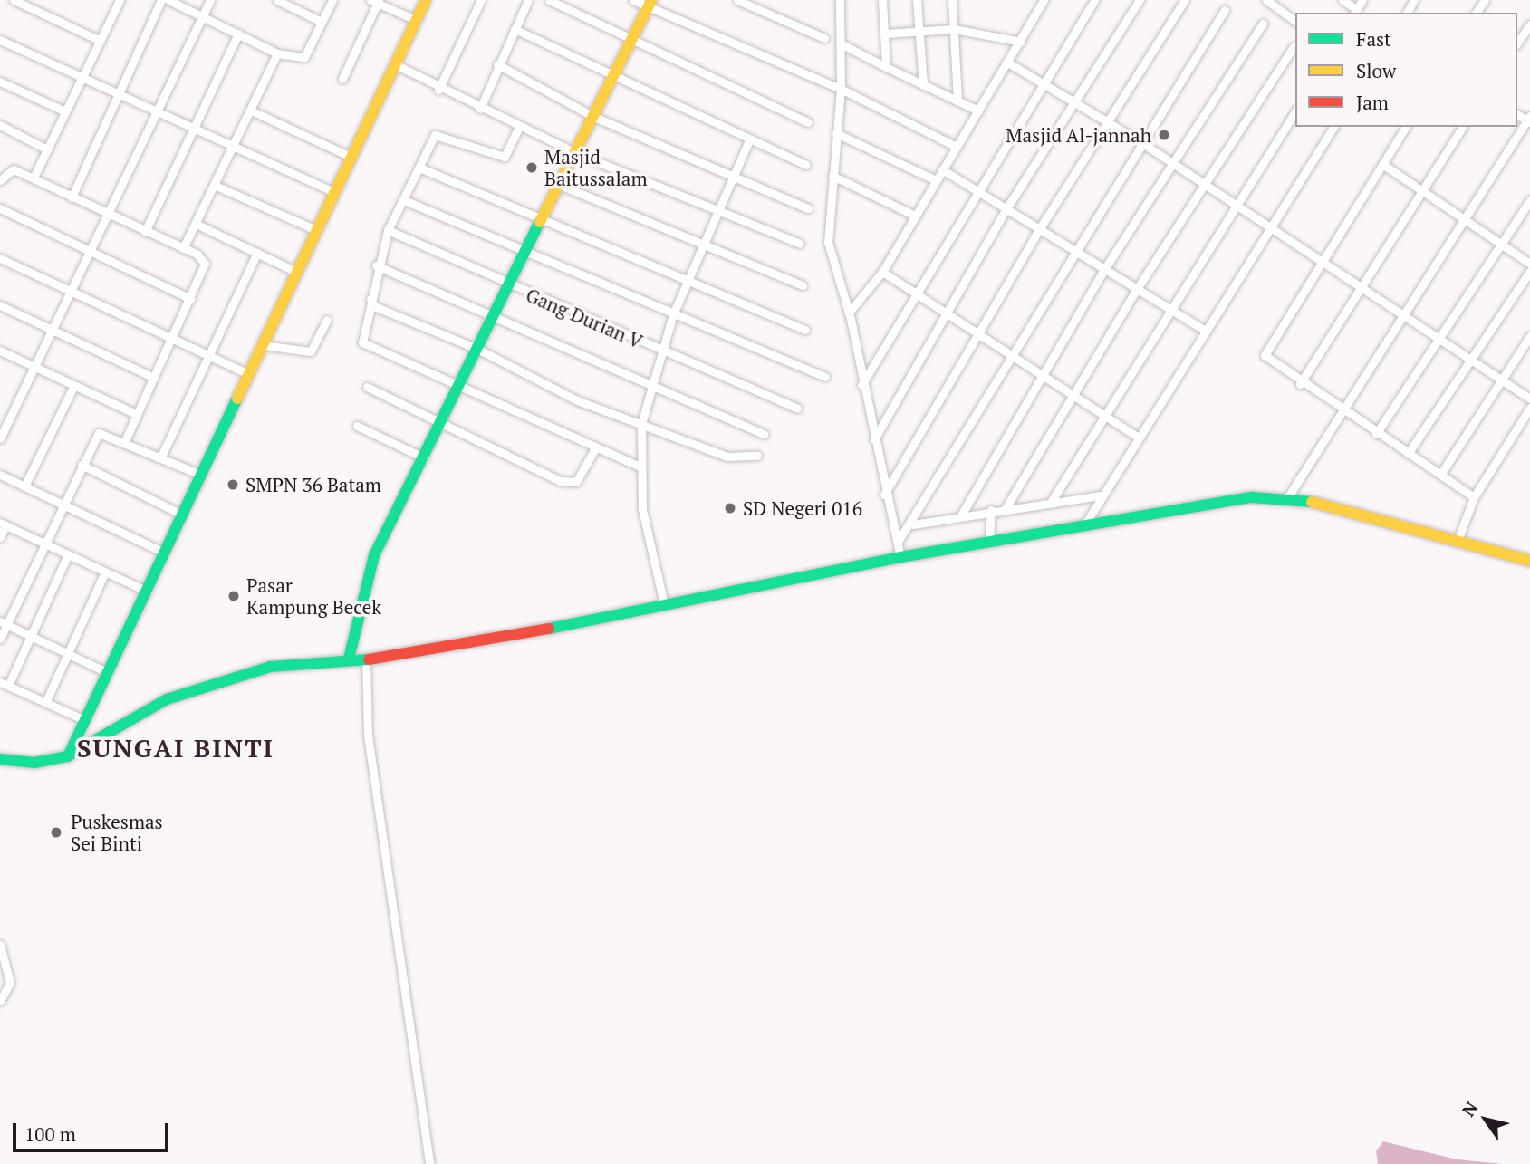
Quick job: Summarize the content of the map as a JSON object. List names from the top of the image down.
{
  "streets": {
    "street": ["Gang Durian V"]
  },
  "districts": ["SUNGAI BINTI"],
  "places": [
    "Masjid Al-jannah",
    "Masjid Baitussalam",
    "SMPN 36 Batam",
    "SD Negeri 016",
    "Pasar Kampung Becek",
    "Puskesmas Sei Binti"
  ],
  "legend": ["Fast", "Slow", "Jam"],
  "scale_bar": "100 m",
  "north": "top left"
}
